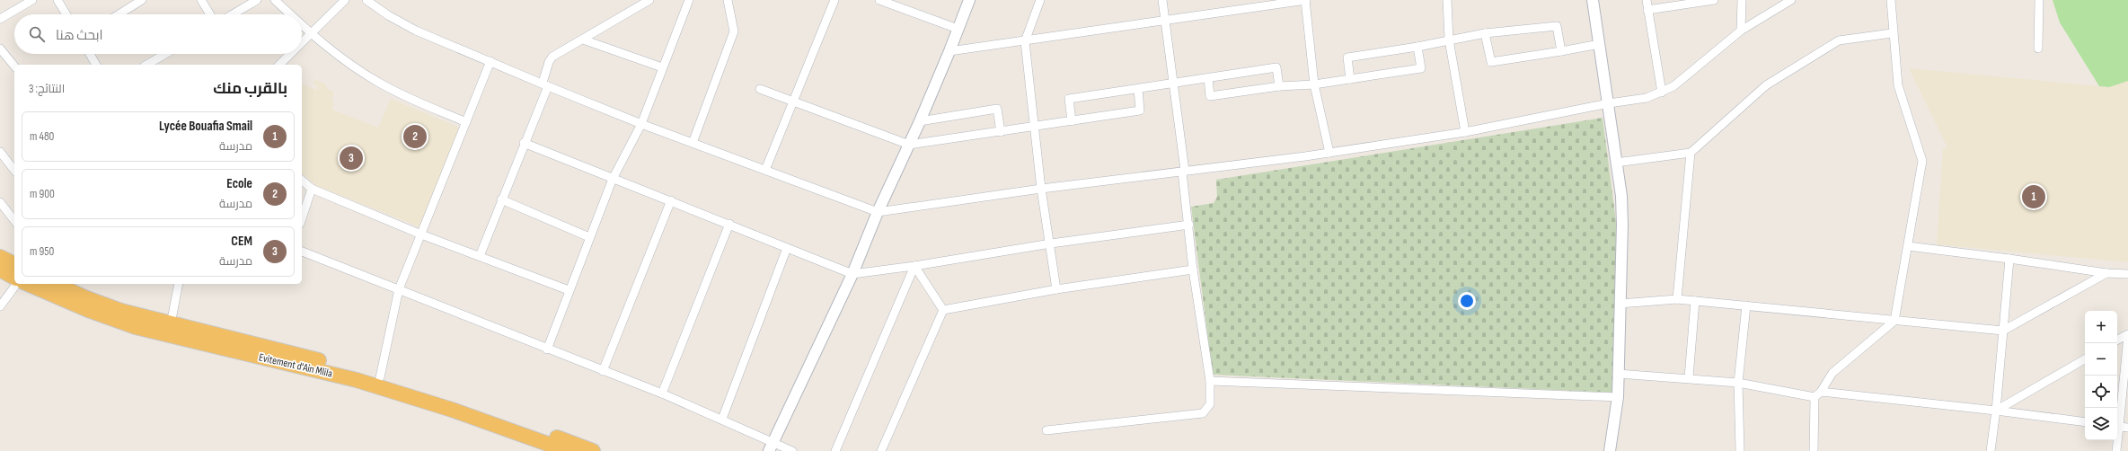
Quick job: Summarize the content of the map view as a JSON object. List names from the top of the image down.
{
  "streets": {
    "highway": ["Evitement d'Ain Mlila"]
  },
  "page": {
    "search": "ابحث هنا",
    "heading": ["بالقرب منك", "النتائج: 3"],
    "list": [
      {
        "mark": "1",
        "name": "Lycée Bouafia Smail",
        "note": "مدرسة",
        "value": "480 m"
      },
      {
        "mark": "2",
        "name": "Ecole",
        "note": "مدرسة",
        "value": "900 m"
      },
      {
        "mark": "3",
        "name": "CEM",
        "note": "مدرسة",
        "value": "950 m"
      }
    ],
    "pins": ["2", "3", "1"],
    "map_buttons": ["+", "−"]
  }
}
